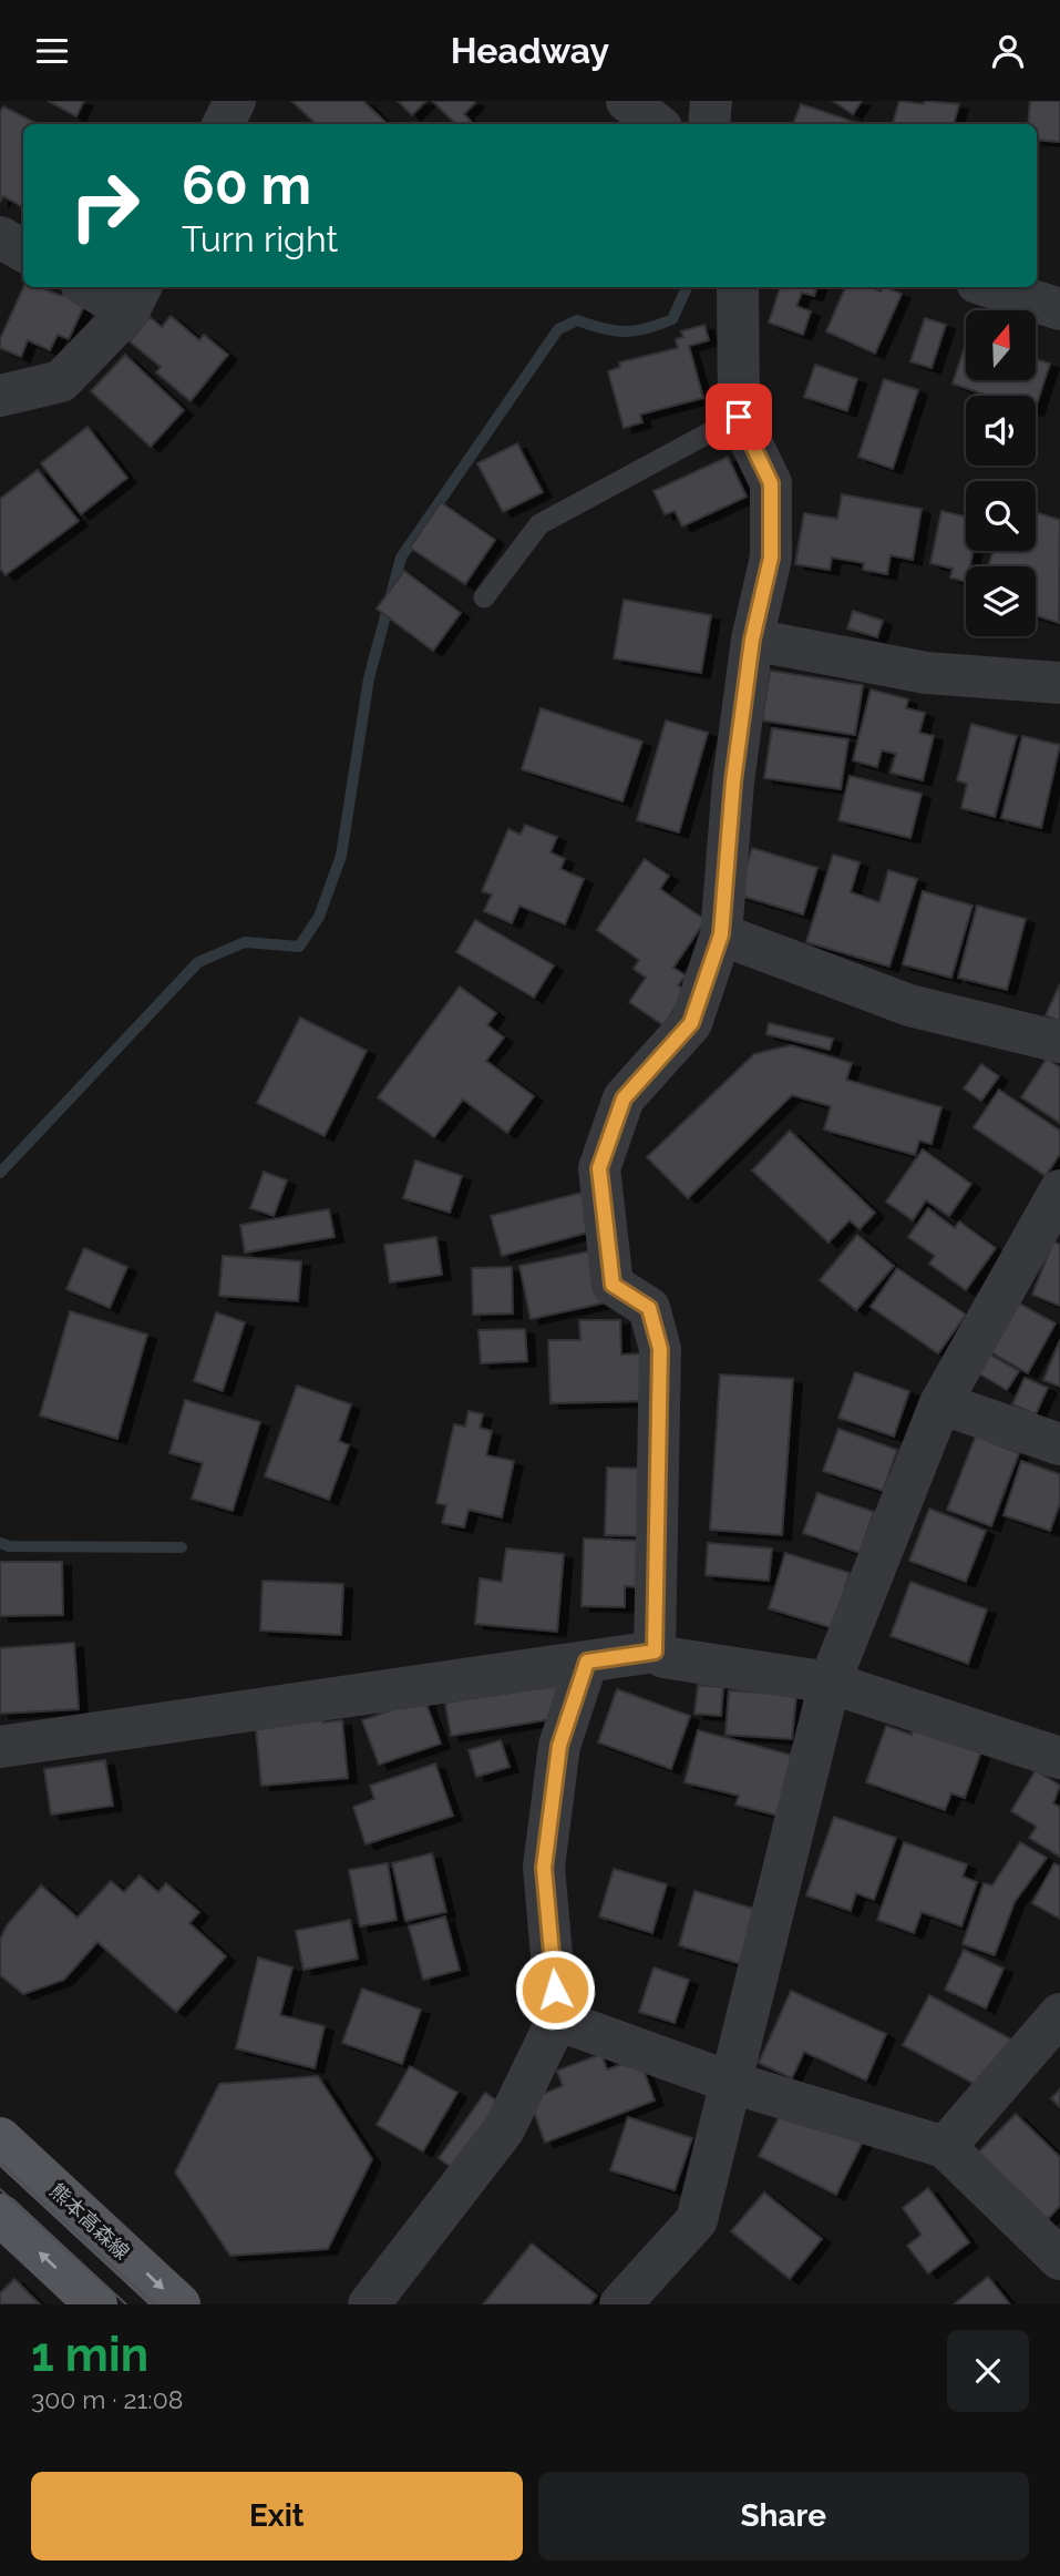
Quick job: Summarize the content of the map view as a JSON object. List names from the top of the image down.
{
  "streets": {
    "main road": ["熊本高森線"]
  },
  "north": "top",
  "page": {
    "header": "Headway",
    "turn": ["60 m", "Turn right"],
    "heading": ["1 min", "300 m · 21:08"],
    "buttons": ["Exit", "Share"]
  }
}
